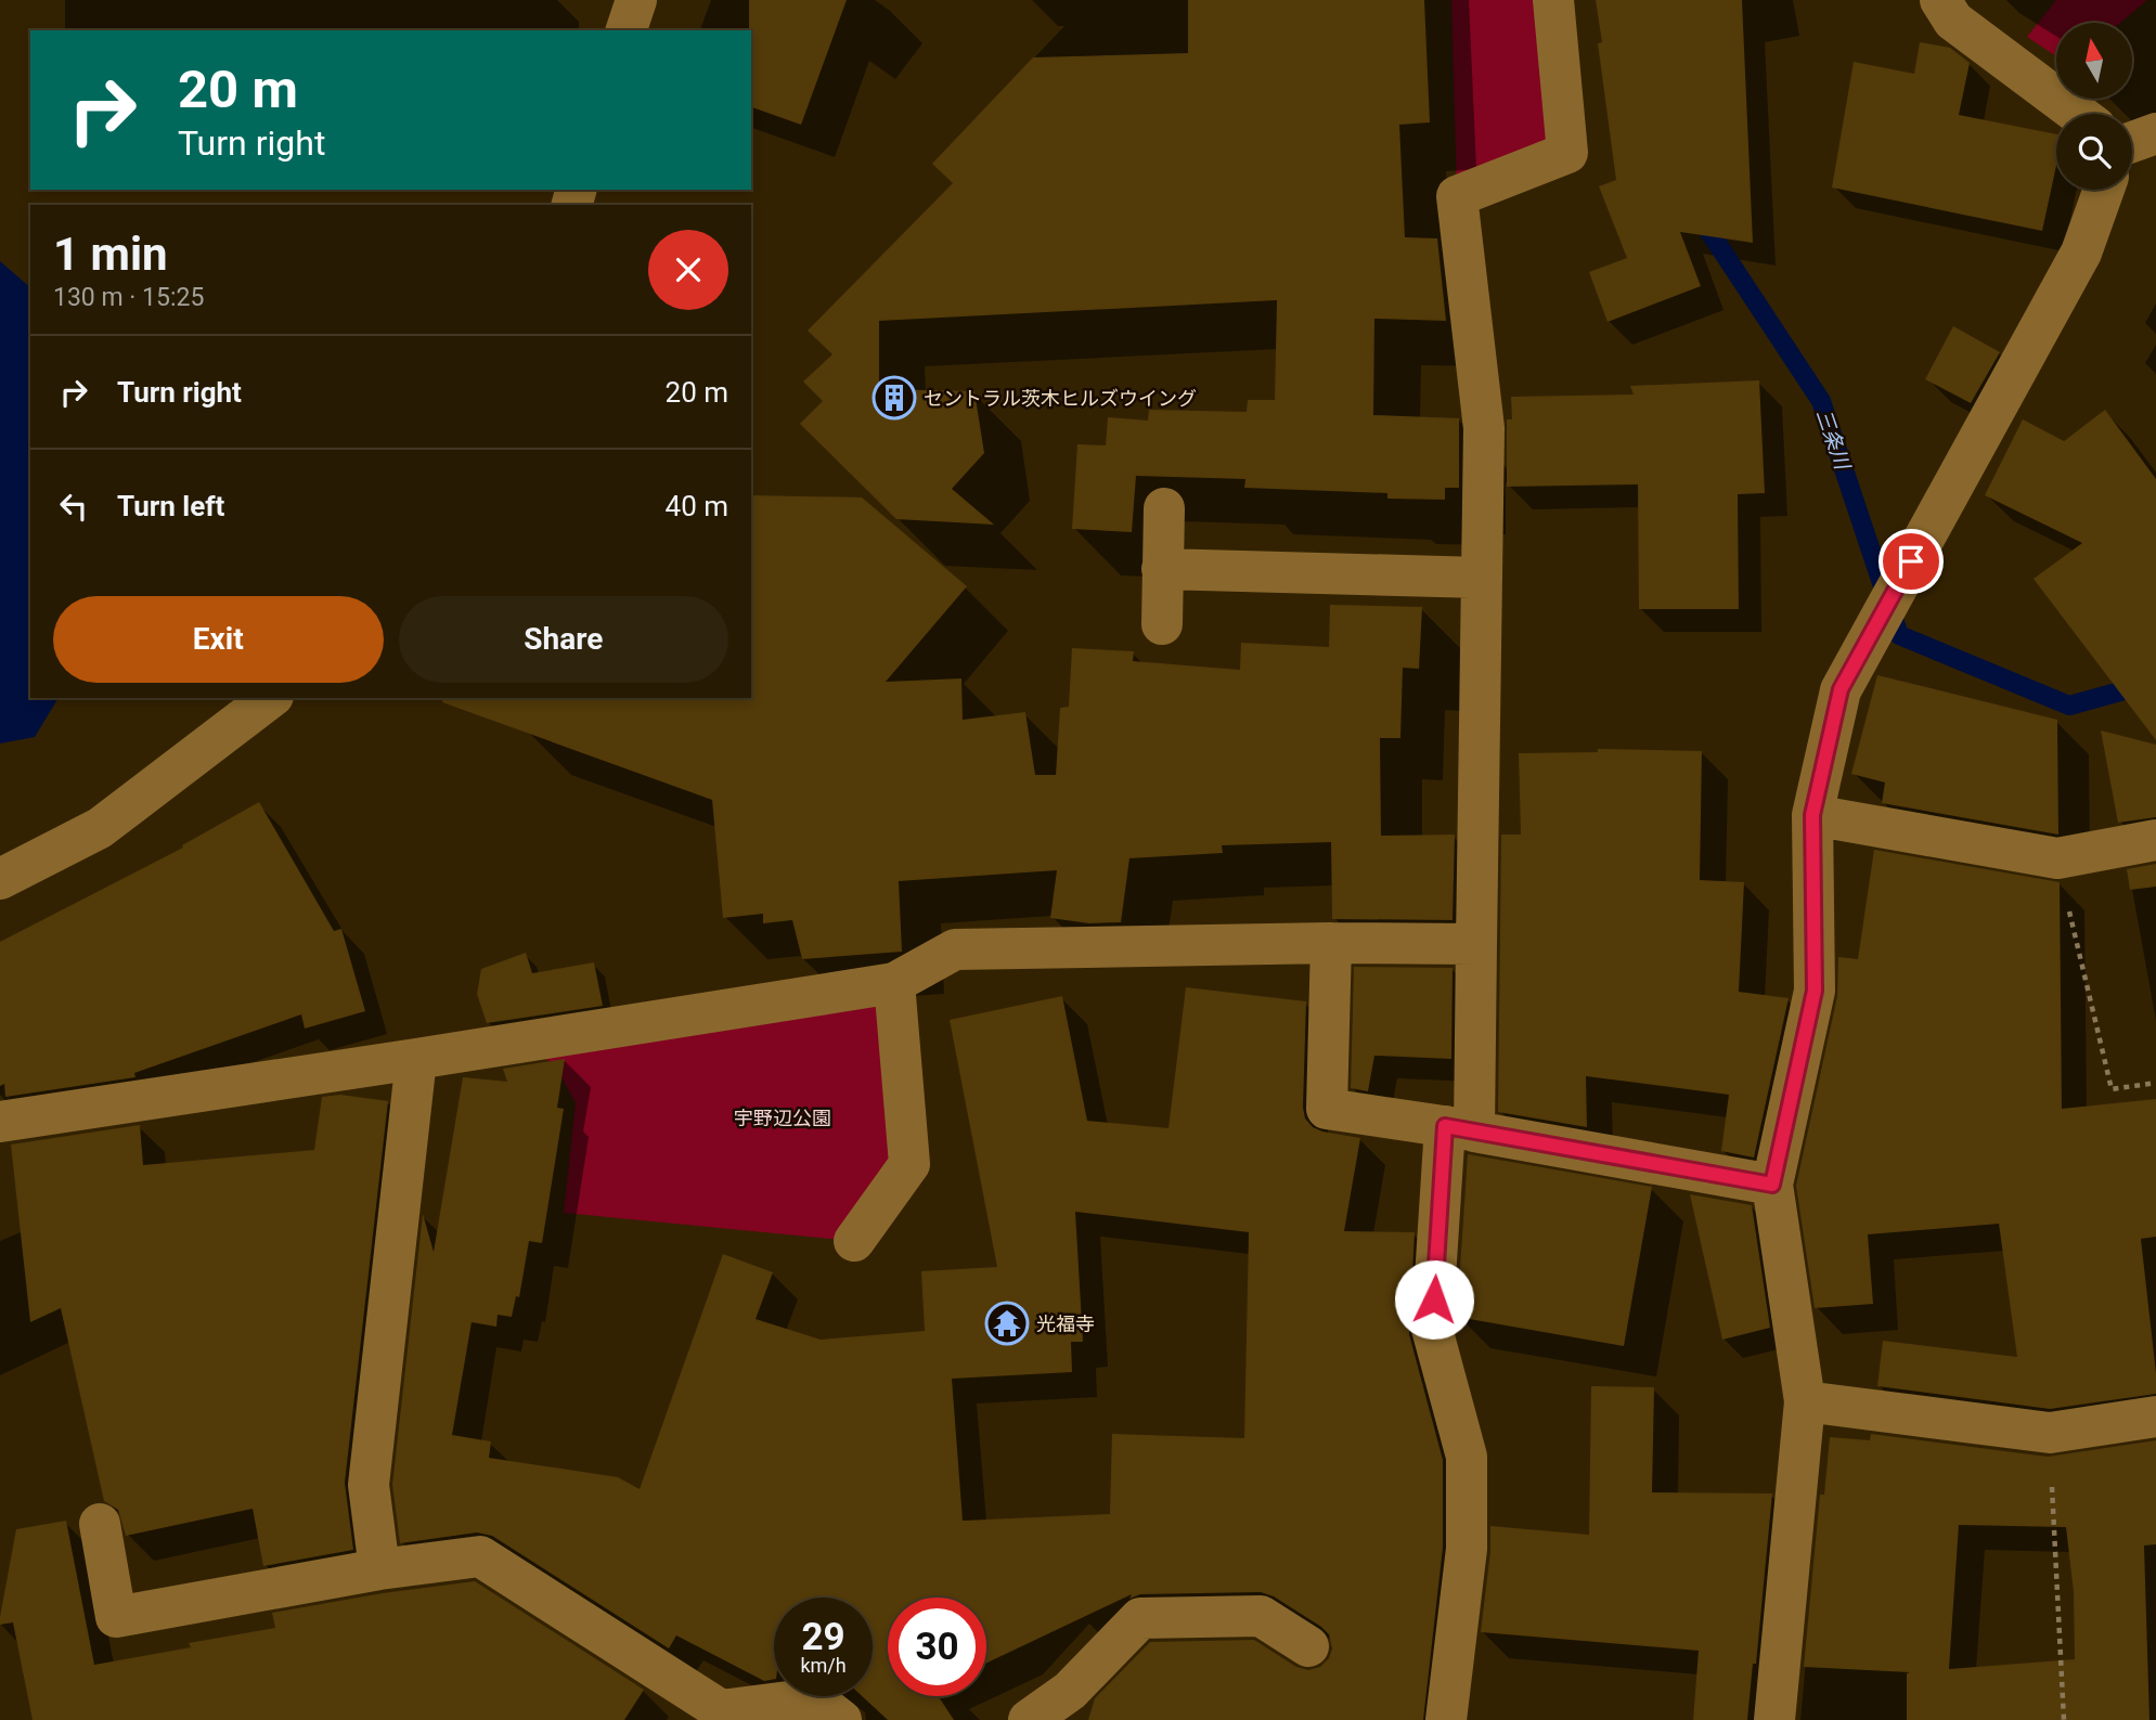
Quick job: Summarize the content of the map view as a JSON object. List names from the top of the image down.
{
  "water": ["三条川"],
  "parks": ["宇野辺公園"],
  "places": {
    "building": ["セントラル茨木ヒルズウイング"],
    "temple": ["光福寺"]
  },
  "north": "top",
  "page": {
    "turn": ["20 m", "Turn right"],
    "heading": ["1 min", "130 m · 15:25"],
    "list": [
      {
        "name": "Turn right",
        "value": "20 m"
      },
      {
        "name": "Turn left",
        "value": "40 m"
      }
    ],
    "buttons": ["Exit", "Share"],
    "speed": "29 km/h",
    "limit": "30"
  }
}
